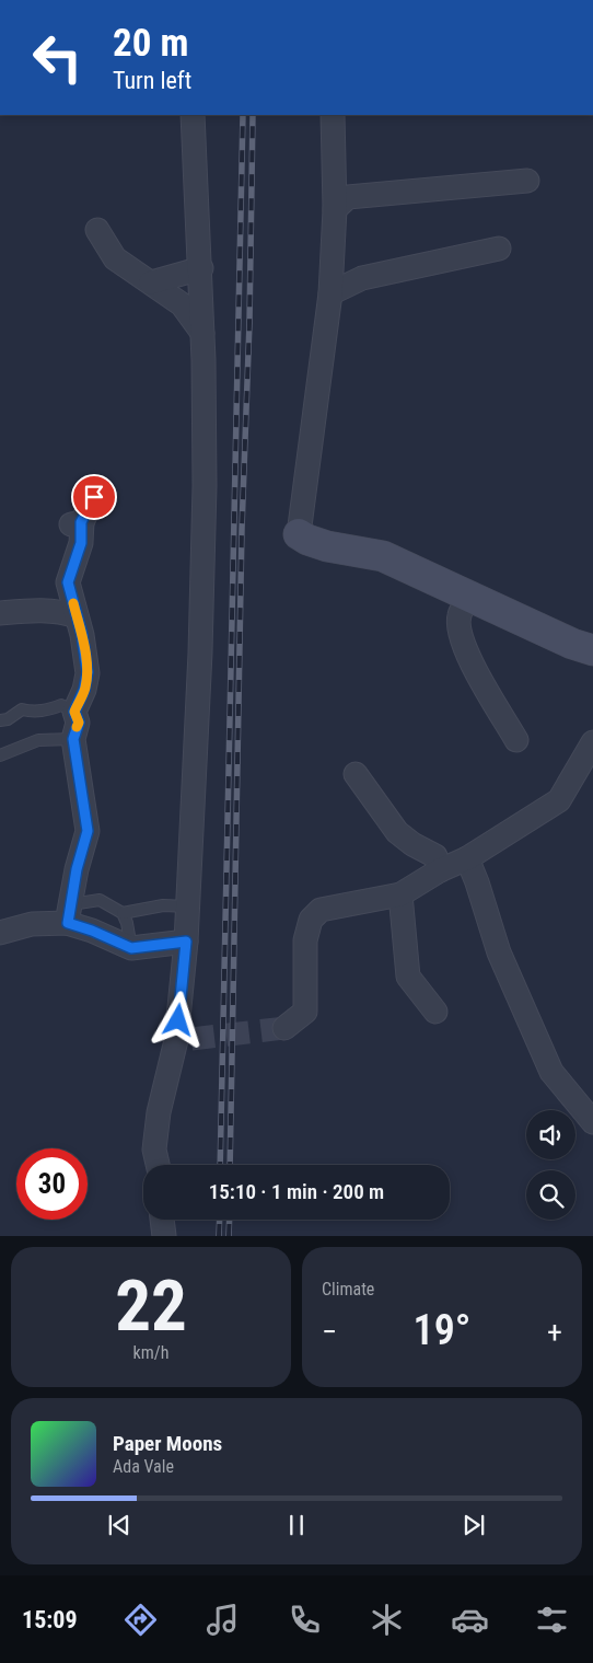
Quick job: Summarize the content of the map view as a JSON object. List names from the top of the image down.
{
  "page": {
    "turn": ["20 m", "Turn left"],
    "limit": "30",
    "trip": "15:10 · 1 min · 200 m",
    "tile": [
      ["22", "km/h"],
      "Climate"
    ],
    "heat": ["−", "19°", "+"],
    "song": ["Paper Moons", "Ada Vale"],
    "tabs": "15:09"
  }
}
